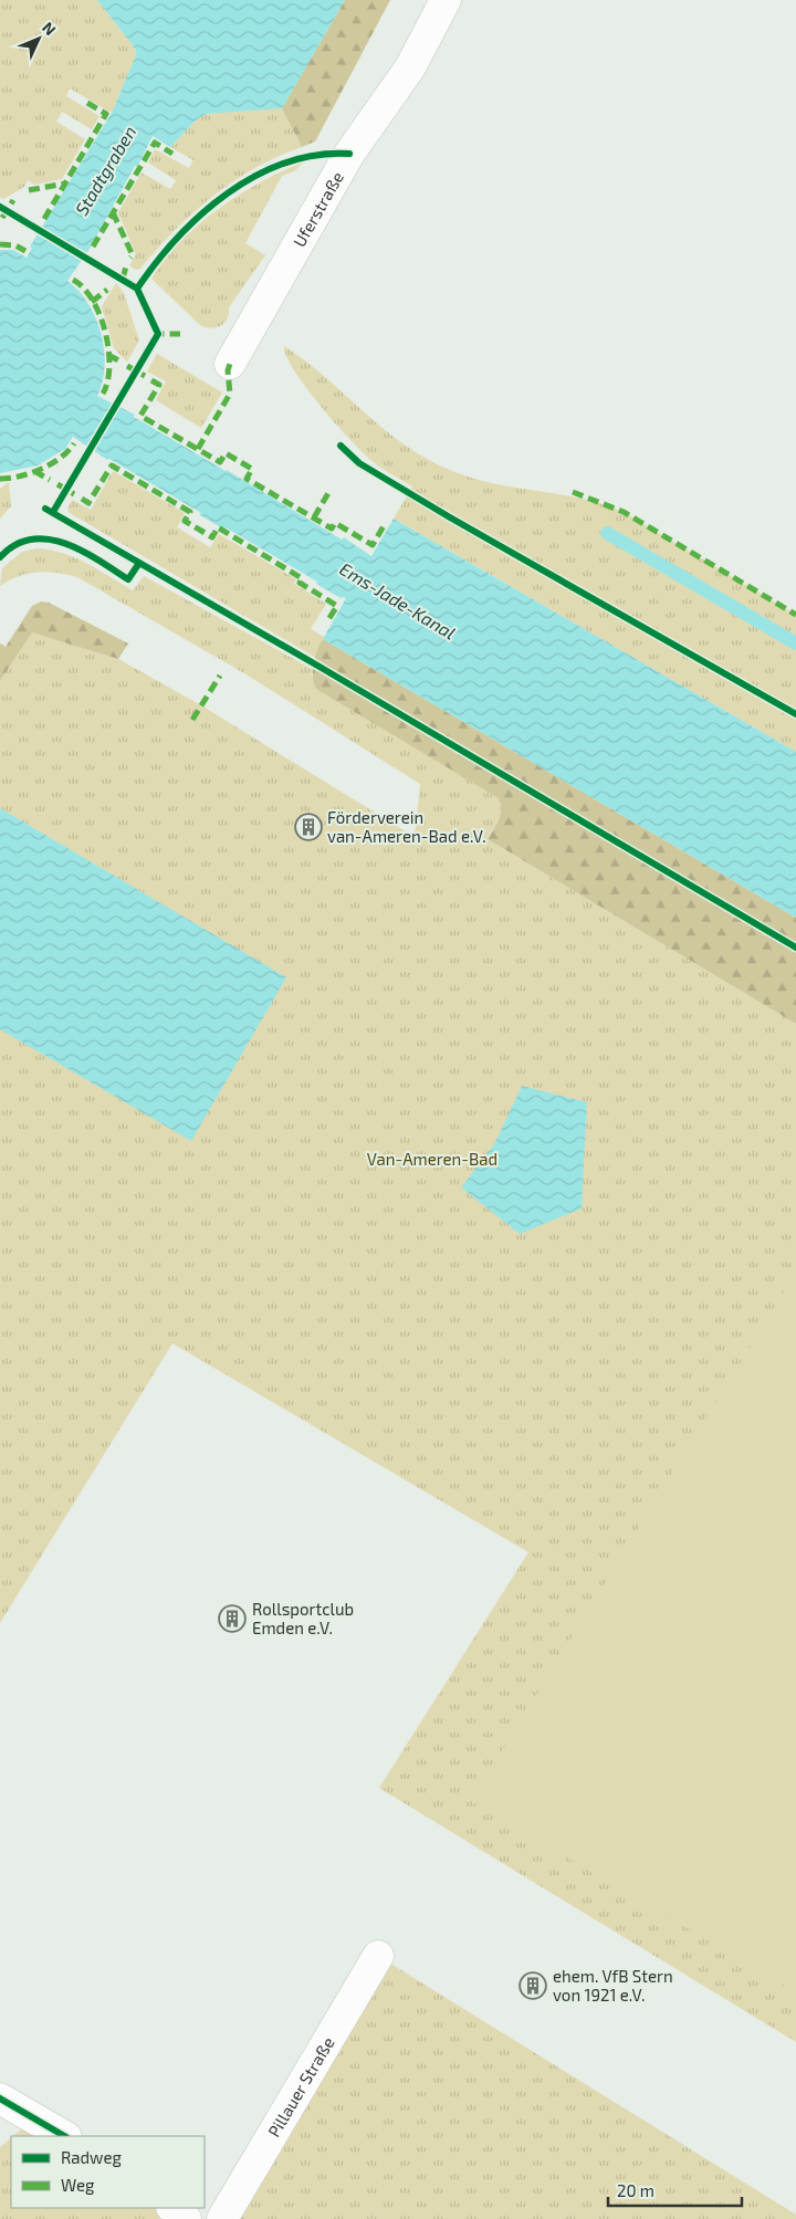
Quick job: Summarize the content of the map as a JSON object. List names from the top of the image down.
{
  "streets": {
    "street": ["Uferstraße", "Pillauer Straße"]
  },
  "water": ["Stadtgraben", "Ems-Jade-Kanal"],
  "parks": ["Van-Ameren-Bad"],
  "places": {
    "building": ["Förderverein van-Ameren-Bad e.V.", "Rollsportclub Emden e.V.", "ehem. VfB Stern von 1921 e.V."]
  },
  "legend": ["Radweg", "Weg"],
  "scale_bar": "20 m",
  "north": "top right"
}
